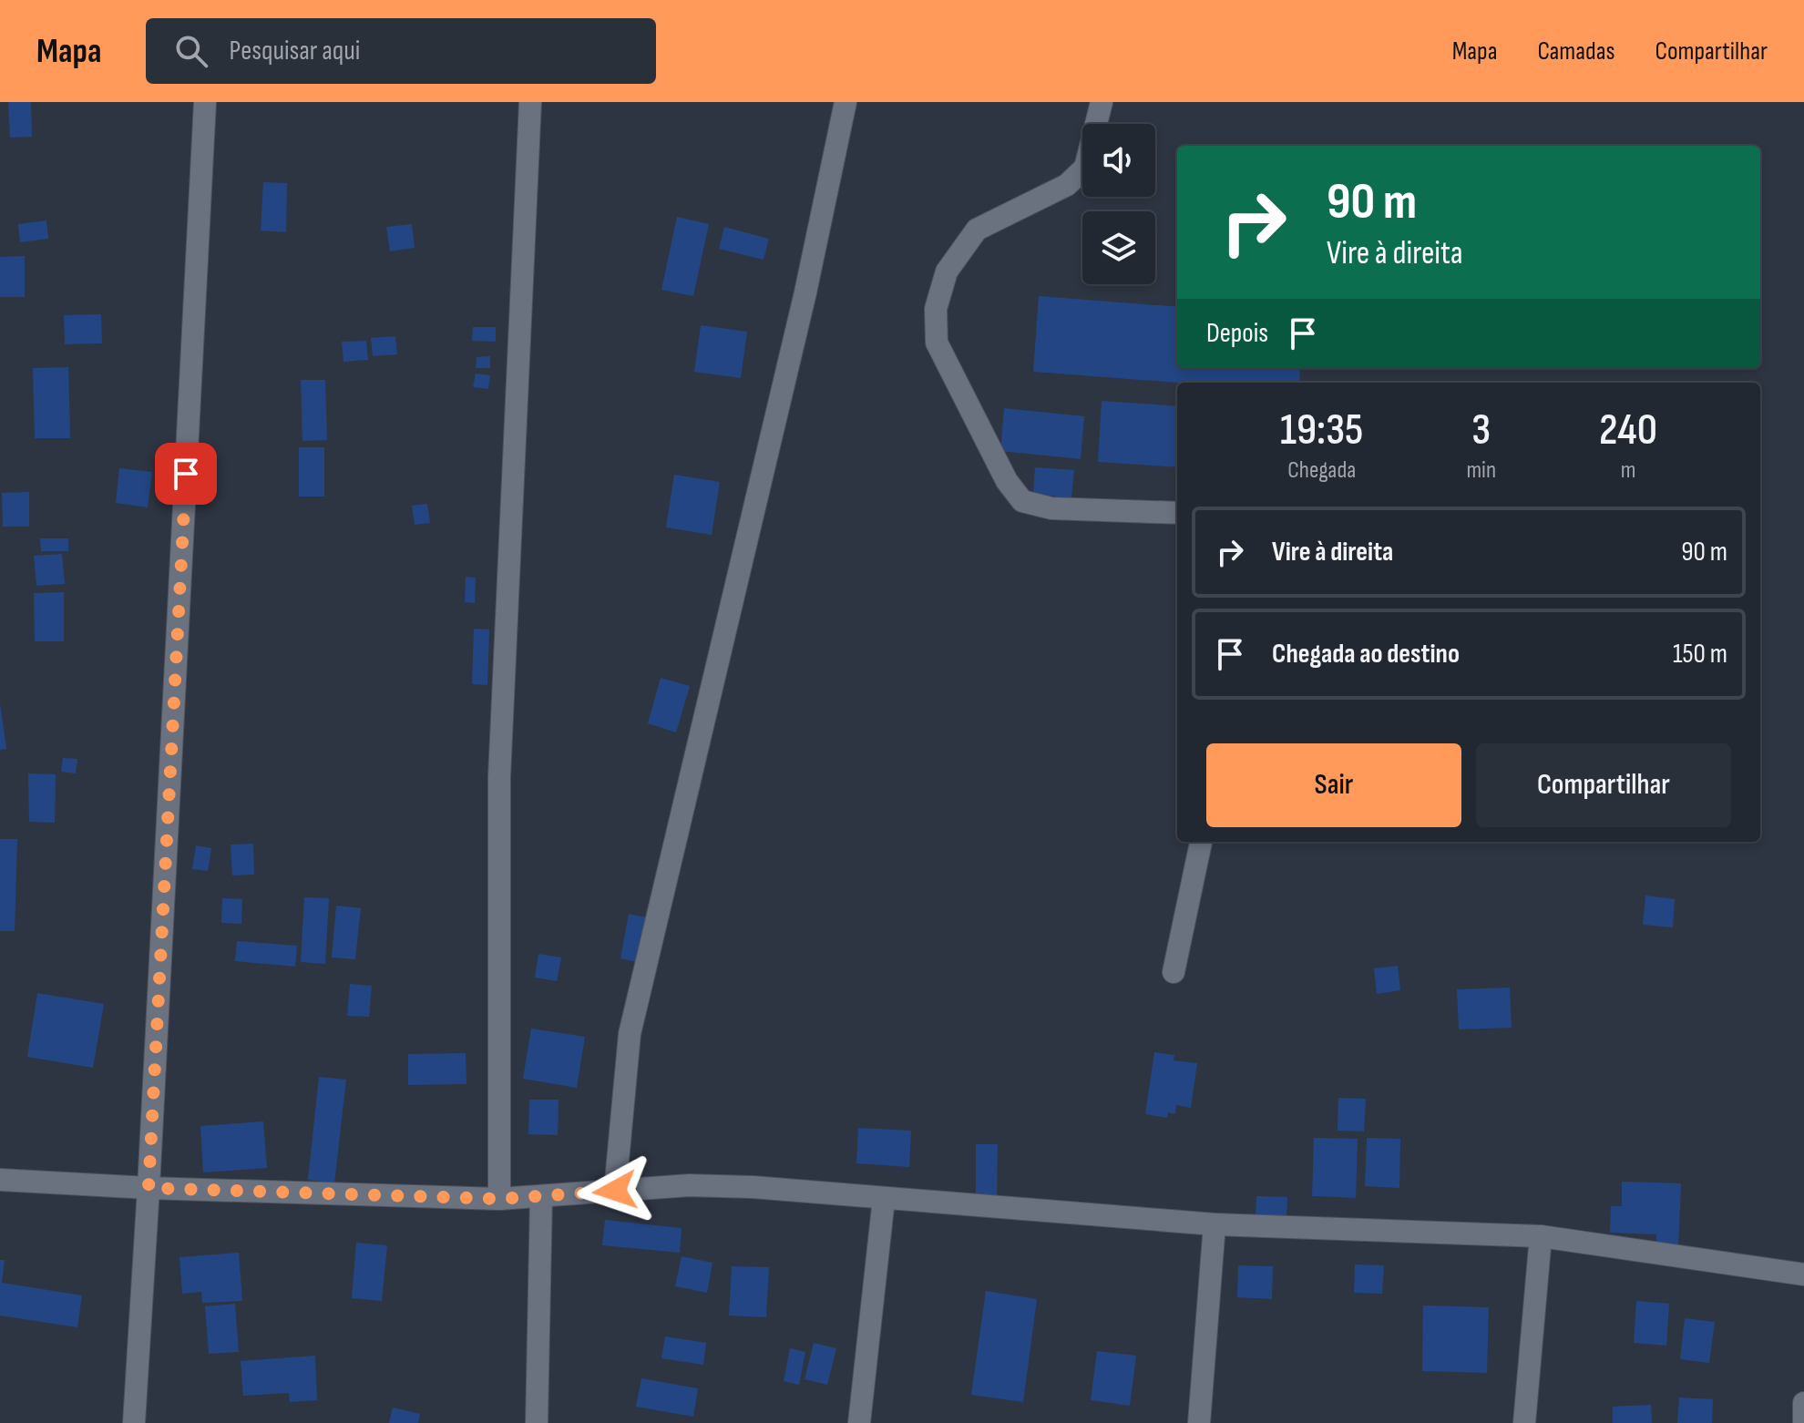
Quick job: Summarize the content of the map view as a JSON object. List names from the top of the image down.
{
  "page": {
    "header": "Mapa",
    "search": "Pesquisar aqui",
    "nav": ["Mapa", "Camadas", "Compartilhar"],
    "turn": ["90 m", "Vire à direita"],
    "then": "Depois",
    "eta": [
      "19:35",
      "Chegada",
      "3",
      "min",
      "240",
      "m"
    ],
    "list": [
      {
        "name": "Vire à direita",
        "value": "90 m"
      },
      {
        "name": "Chegada ao destino",
        "value": "150 m"
      }
    ],
    "buttons": ["Sair", "Compartilhar"]
  }
}
